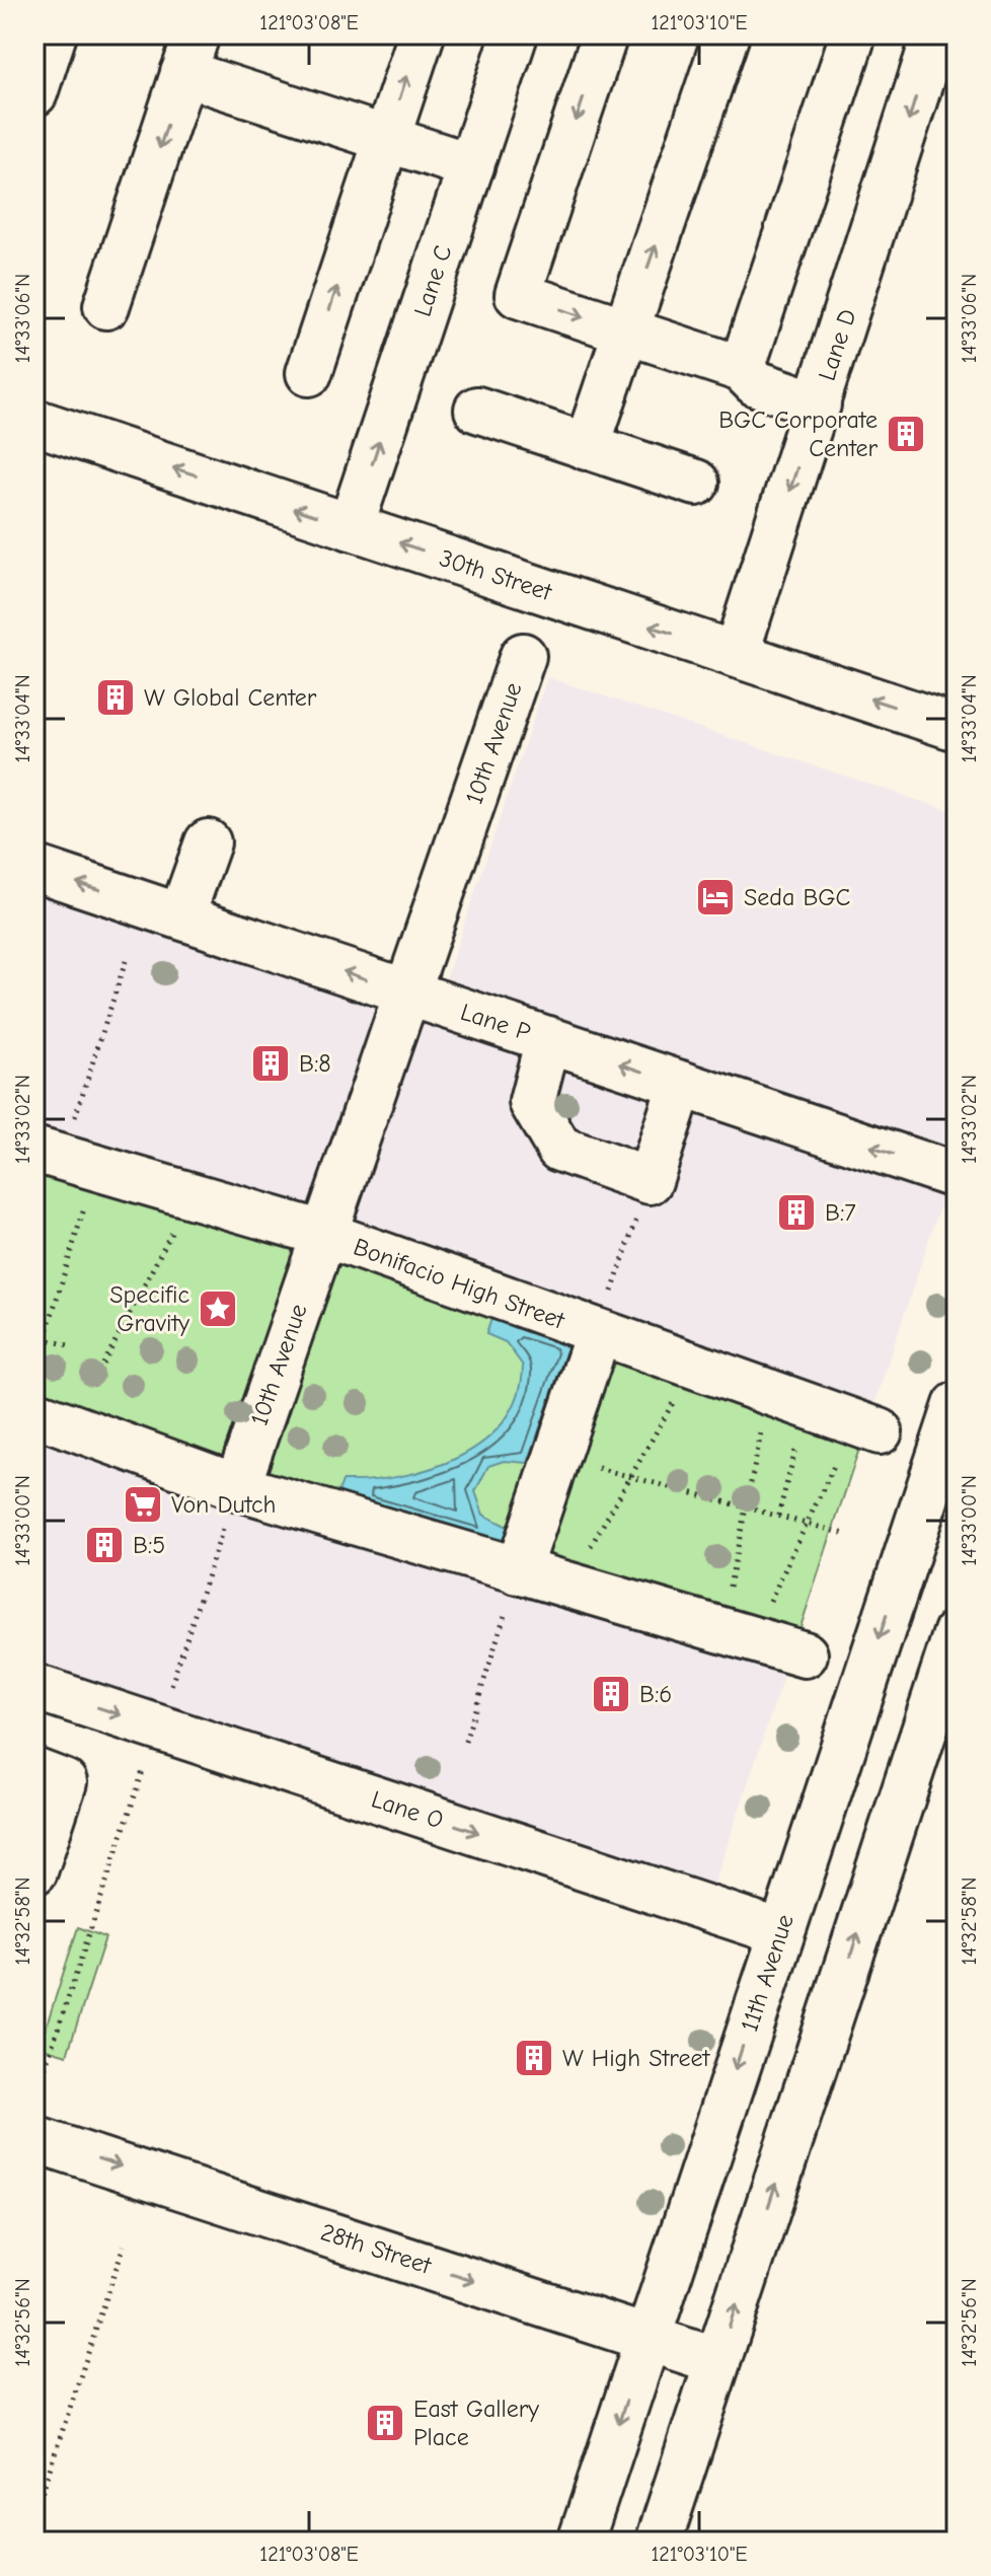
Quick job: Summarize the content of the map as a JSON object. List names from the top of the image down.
{
  "streets": {
    "street": [
      "Lane C",
      "Lane D",
      "30th Street",
      "10th Avenue",
      "Lane P",
      "Bonifacio High Street",
      "Lane O",
      "11th Avenue",
      "28th Street"
    ]
  },
  "crossings": [
    ["Lane C", "30th Street"],
    ["Lane D", "30th Street"],
    ["10th Avenue", "Lane P"],
    ["10th Avenue", "Bonifacio High Street"],
    ["Lane O", "11th Avenue"],
    ["11th Avenue", "28th Street"]
  ],
  "one_way": ["Lane P", "28th Street"],
  "places": {
    "building": [
      "BGC Corporate Center",
      "W Global Center",
      "B:8",
      "B:7",
      "B:5",
      "B:6",
      "W High Street",
      "East Gallery Place"
    ],
    "hotel": ["Seda BGC"],
    "place": ["Specific Gravity"],
    "supermarket": ["Von Dutch"]
  },
  "coordinates": [
    "121°03'08\"E",
    "121°03'10\"E",
    "14°33'06\"N",
    "14°33'04\"N",
    "14°33'02\"N",
    "14°33'00\"N",
    "14°32'58\"N",
    "14°32'56\"N"
  ]
}
